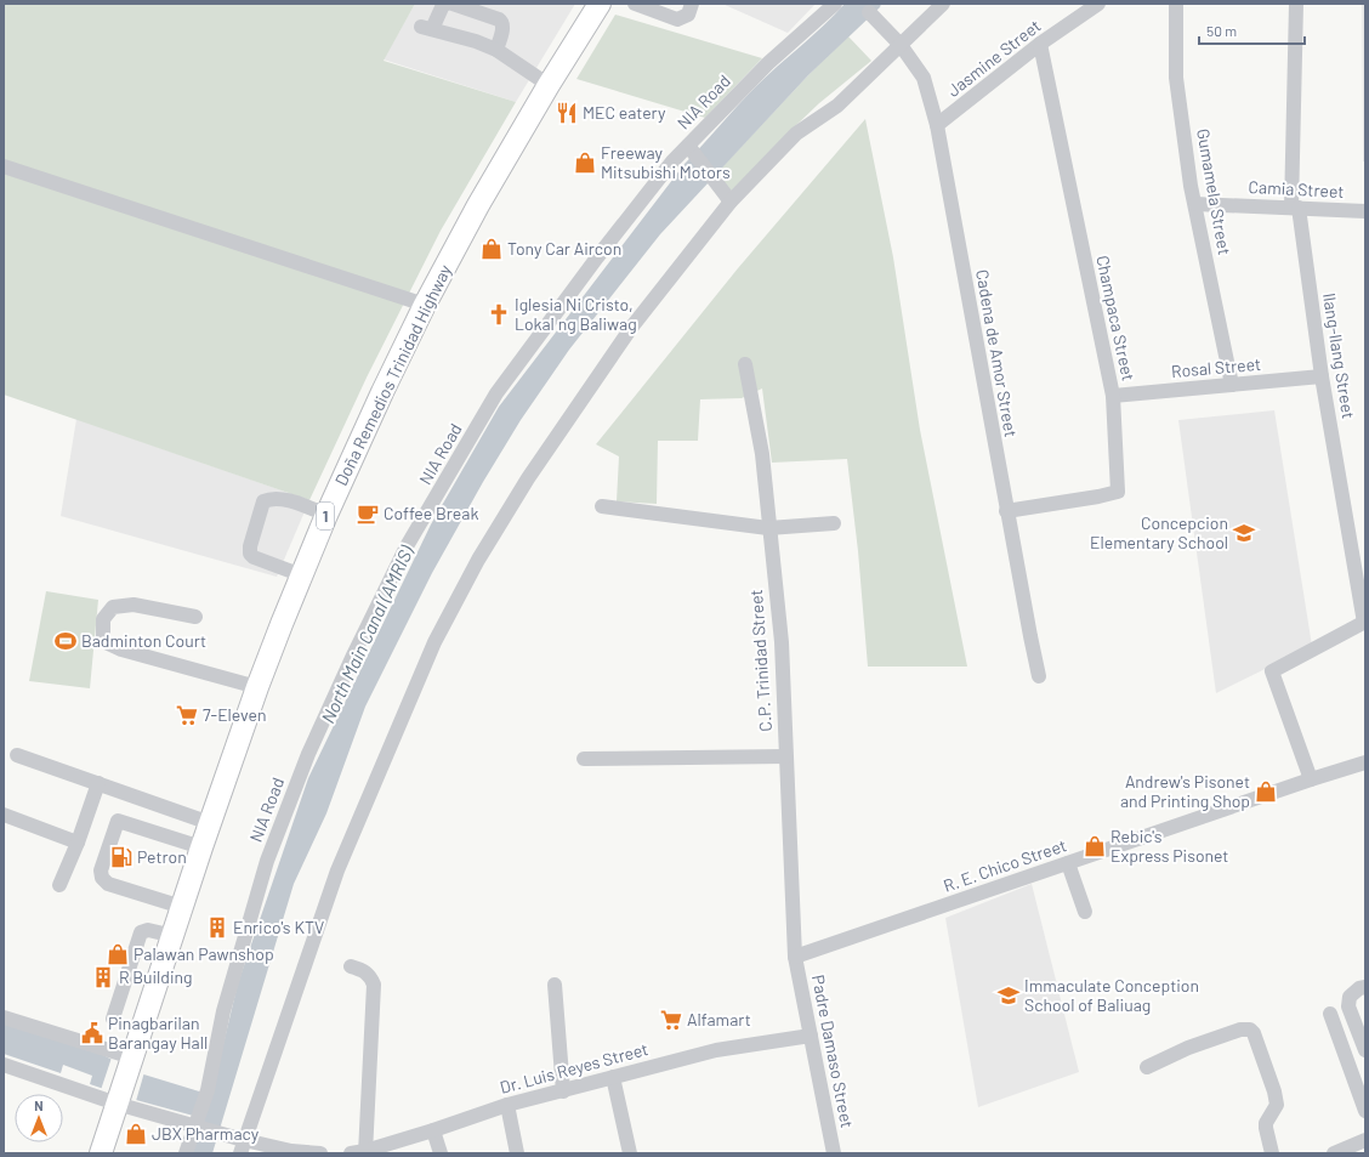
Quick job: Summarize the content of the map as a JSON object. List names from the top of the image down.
{
  "streets": {
    "highway": ["Doña Remedios Trinidad Highway", "1"],
    "street": [
      "Jasmine Street",
      "NIA Road",
      "Camia Street",
      "Gumamela Street",
      "Champaca Street",
      "Cadena de Amor Street",
      "Ilang-Ilang Street",
      "Rosal Street",
      "C.P. Trinidad Street",
      "R. E. Chico Street",
      "Padre Damaso Street",
      "Dr. Luis Reyes Street"
    ]
  },
  "crossings": [
    ["Jasmine Street", "Champaca Street"],
    ["Jasmine Street", "Cadena de Amor Street"],
    ["Camia Street", "Gumamela Street"],
    ["Camia Street", "Ilang-Ilang Street"],
    ["Gumamela Street", "Rosal Street"],
    ["Champaca Street", "Cadena de Amor Street"],
    ["Champaca Street", "Rosal Street"],
    ["Ilang-Ilang Street", "Rosal Street"],
    ["C.P. Trinidad Street", "R. E. Chico Street"],
    ["C.P. Trinidad Street", "Padre Damaso Street"],
    ["R. E. Chico Street", "Padre Damaso Street"],
    ["Padre Damaso Street", "Dr. Luis Reyes Street"]
  ],
  "water": ["North Main Canal (AMRIS)"],
  "places": {
    "restaurant": ["MEC eatery"],
    "shop": [
      "Freeway Mitsubishi Motors",
      "Tony Car Aircon",
      "Andrew's Pisonet and Printing Shop",
      "Rebic's Express Pisonet",
      "Palawan Pawnshop",
      "JBX Pharmacy"
    ],
    "church": ["Iglesia Ni Cristo, Lokal ng Baliwag"],
    "cafe": ["Coffee Break"],
    "school or university": ["Concepcion Elementary School", "Immaculate Conception School of Baliuag"],
    "sports": ["Badminton Court"],
    "supermarket": ["7-Eleven", "Alfamart"],
    "fuel station": ["Petron"],
    "building": ["Enrico's KTV", "R Building"],
    "public building": ["Pinagbarilan Barangay Hall"]
  },
  "scale_bar": "50 m",
  "north": "top"
}
